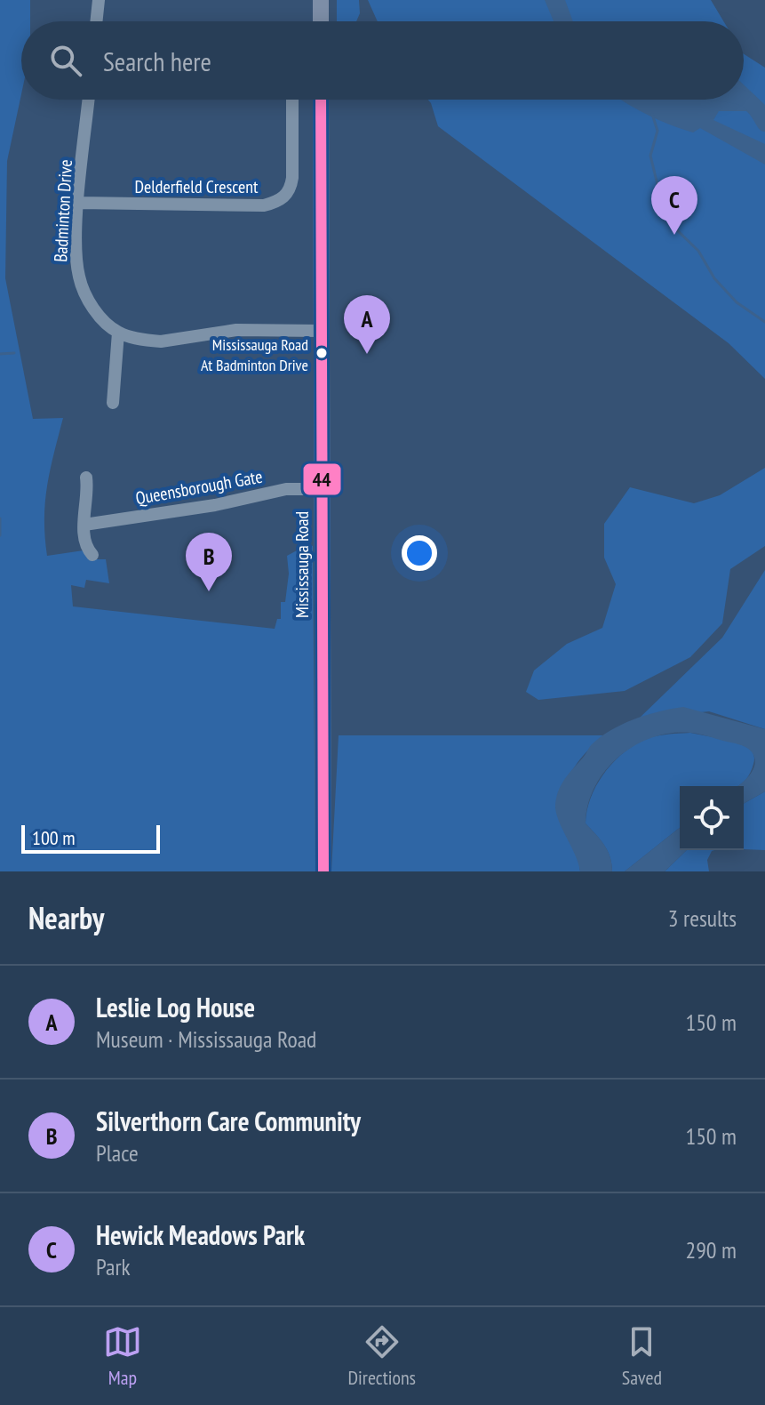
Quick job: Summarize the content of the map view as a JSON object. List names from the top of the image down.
{
  "streets": {
    "main road": ["Mississauga Road"],
    "street": ["Delderfield Crescent", "Badminton Drive", "Queensborough Gate"]
  },
  "crossings": [
    ["Delderfield Crescent", "Badminton Drive"],
    ["Queensborough Gate", "Mississauga Road"]
  ],
  "places": ["Mississauga Road At Badminton Drive"],
  "lines": ["transit line 44"],
  "scale_bar": "100 m",
  "page": {
    "search": "Search here",
    "pins": ["C", "A", "B"],
    "scale": "100 m",
    "heading": ["Nearby", "3 results"],
    "list": [
      {
        "mark": "A",
        "name": "Leslie Log House",
        "note": "Museum · Mississauga Road",
        "value": "150 m"
      },
      {
        "mark": "B",
        "name": "Silverthorn Care Community",
        "note": "Place",
        "value": "150 m"
      },
      {
        "mark": "C",
        "name": "Hewick Meadows Park",
        "note": "Park",
        "value": "290 m"
      }
    ],
    "nav": ["Map", "Directions", "Saved"]
  }
}
